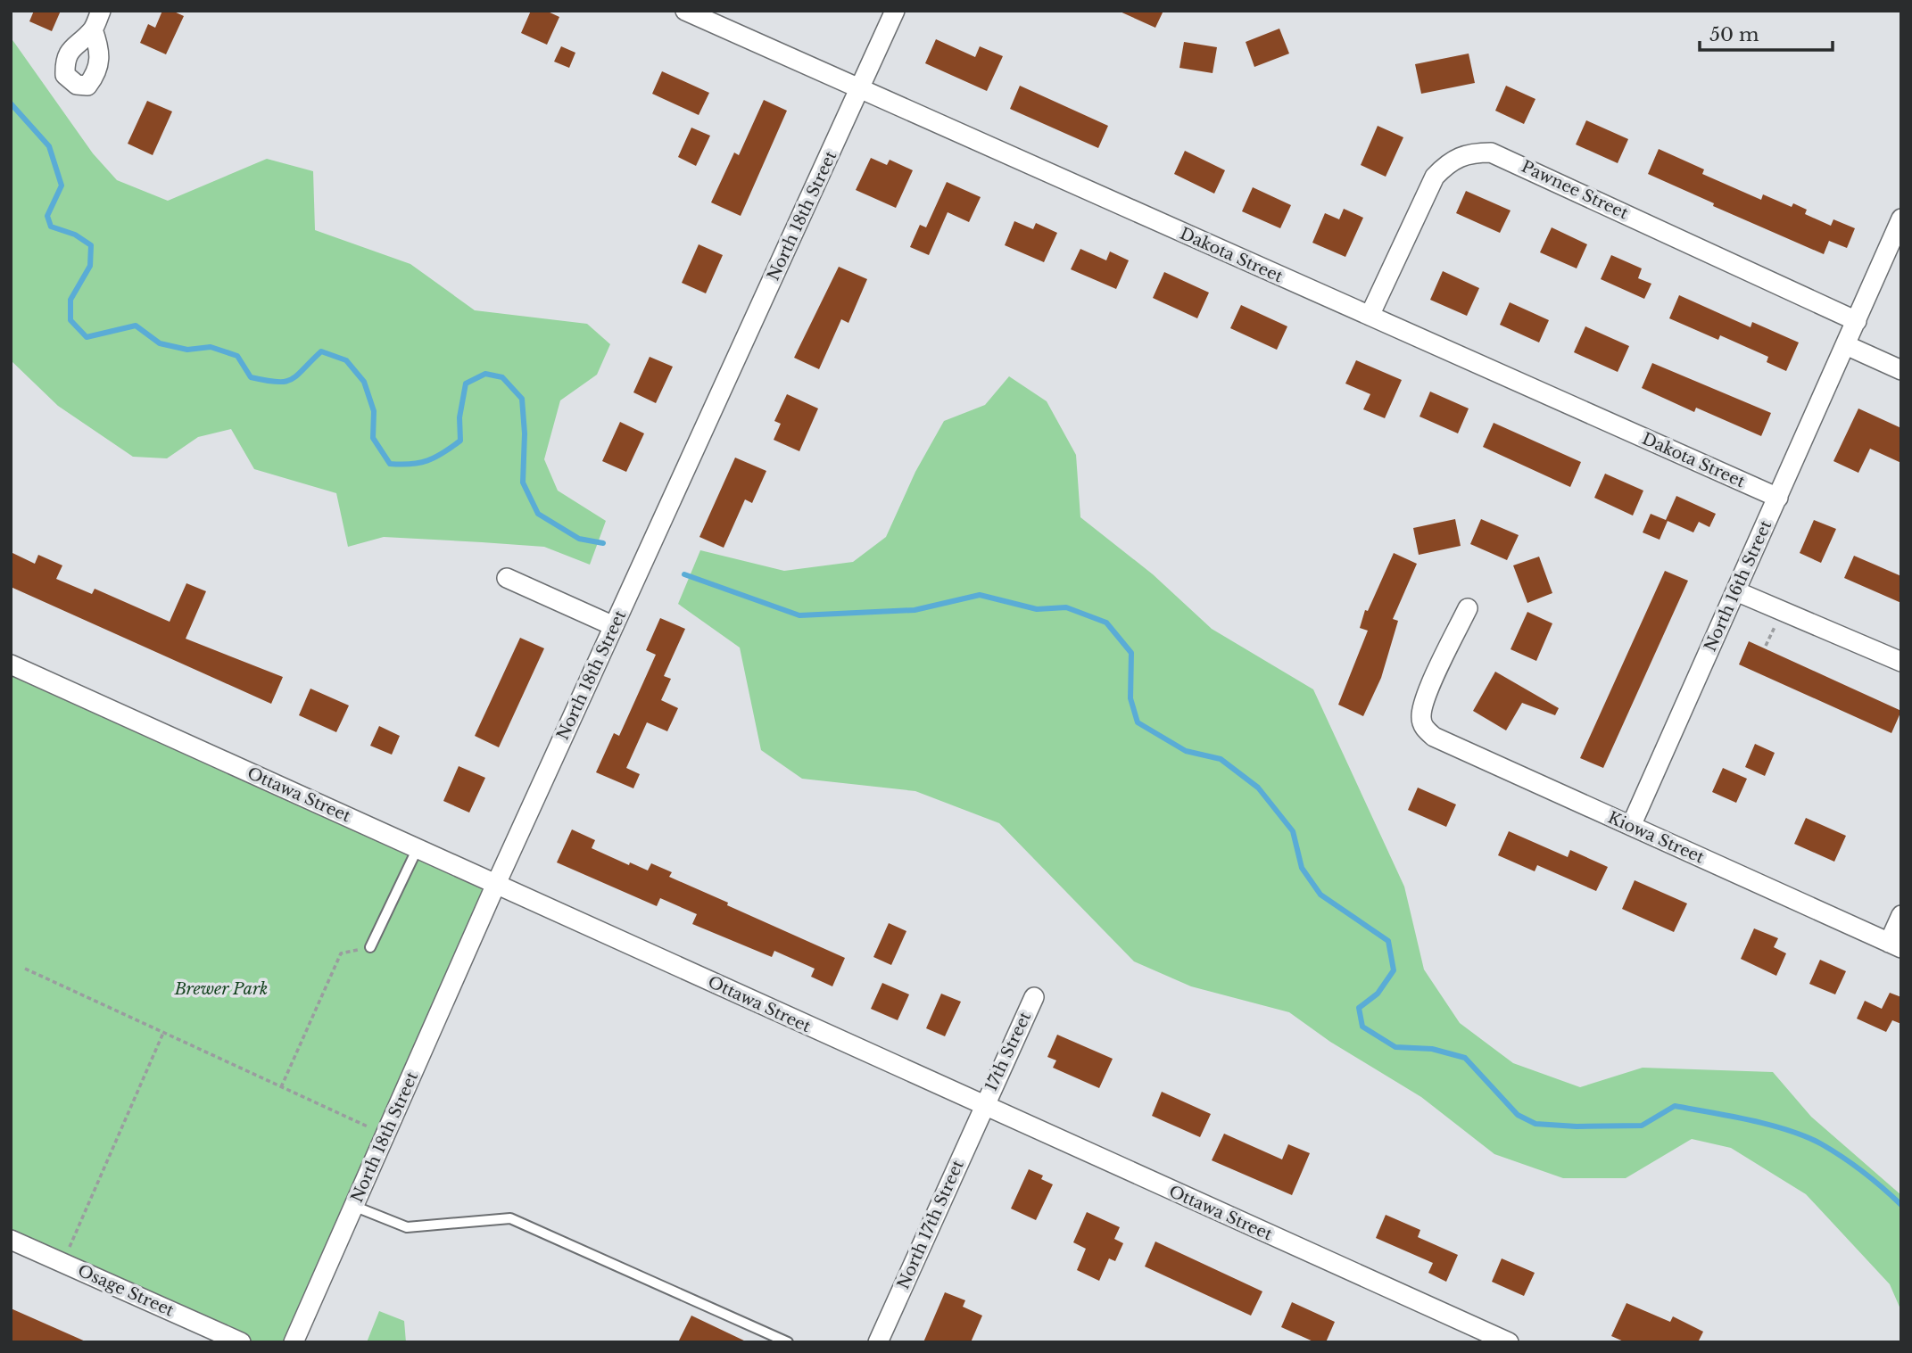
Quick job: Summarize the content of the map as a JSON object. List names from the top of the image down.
{
  "streets": {
    "street": [
      "Pawnee Street",
      "North 18th Street",
      "Dakota Street",
      "North 16th Street",
      "Ottawa Street",
      "Kiowa Street",
      "17th Street",
      "North 17th Street",
      "Osage Street"
    ]
  },
  "crossings": [
    ["Pawnee Street", "Dakota Street"],
    ["Pawnee Street", "North 16th Street"],
    ["North 18th Street", "Dakota Street"],
    ["North 18th Street", "Ottawa Street"],
    ["Dakota Street", "North 16th Street"],
    ["North 16th Street", "Kiowa Street"],
    ["Ottawa Street", "17th Street"],
    ["Ottawa Street", "North 17th Street"],
    ["17th Street", "North 17th Street"]
  ],
  "parks": ["Brewer Park"],
  "scale_bar": "50 m"
}
